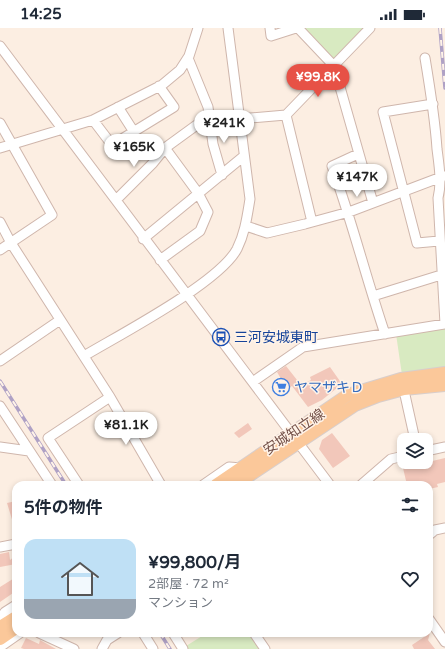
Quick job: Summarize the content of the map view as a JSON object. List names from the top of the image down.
{
  "streets": {
    "main road": ["安城知立線"]
  },
  "places": {
    "bus stop": ["三河安城東町"],
    "supermarket": ["ヤマザキＤ"]
  },
  "page": {
    "status": "14:25",
    "price": [
      "¥99.8K",
      "¥241K",
      "¥165K",
      "¥147K",
      "¥81.1K"
    ],
    "heading": "5件の物件",
    "list": [
      {
        "name": "¥99,800/月",
        "note": "2部屋 · 72 m² · マンション"
      }
    ]
  }
}
